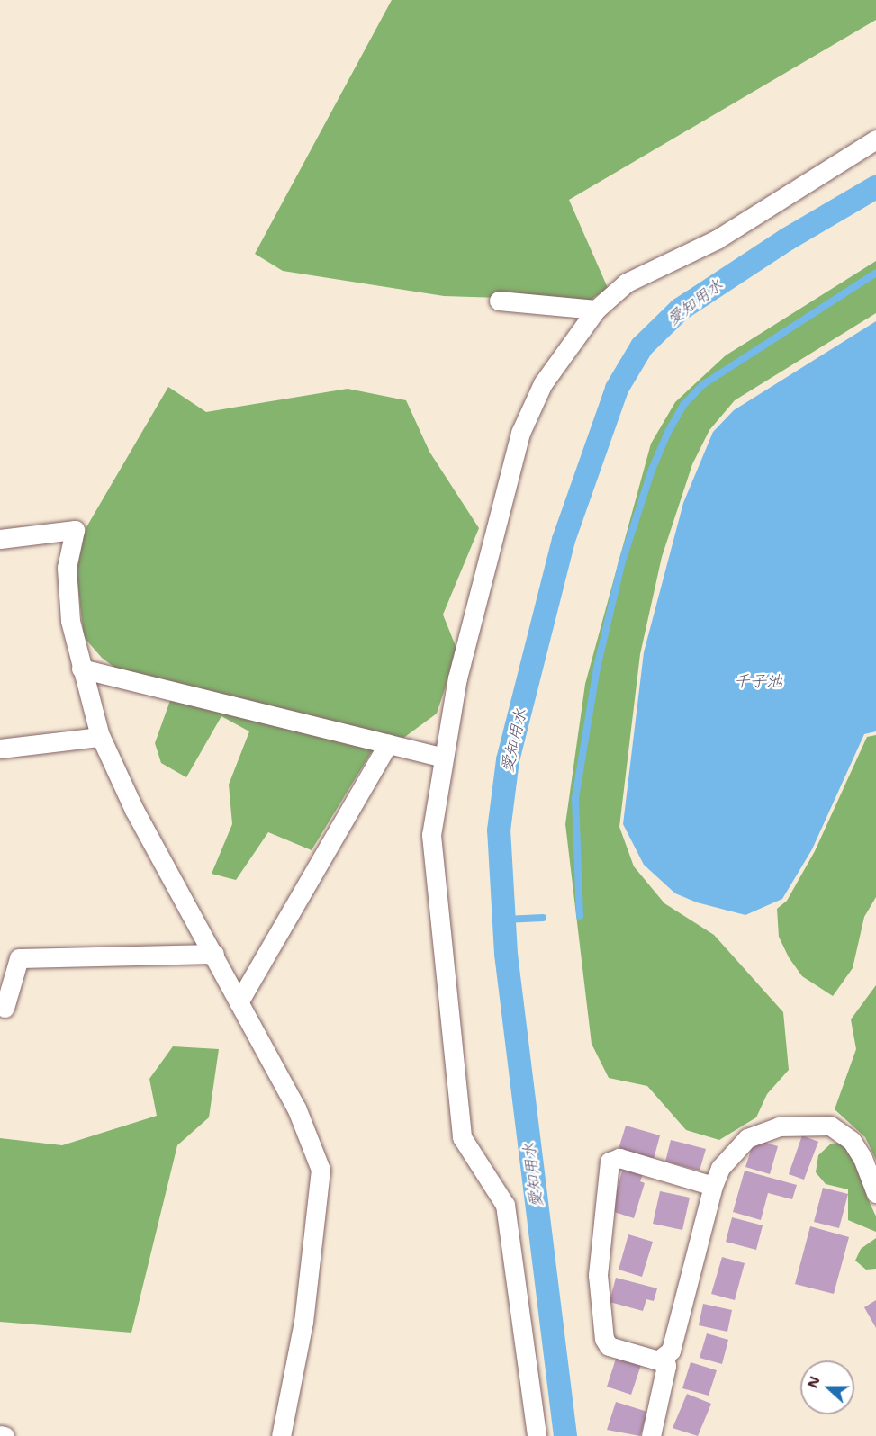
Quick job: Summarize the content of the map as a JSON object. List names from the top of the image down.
{
  "water": ["愛知用水", "千子池"],
  "north": "left"
}
